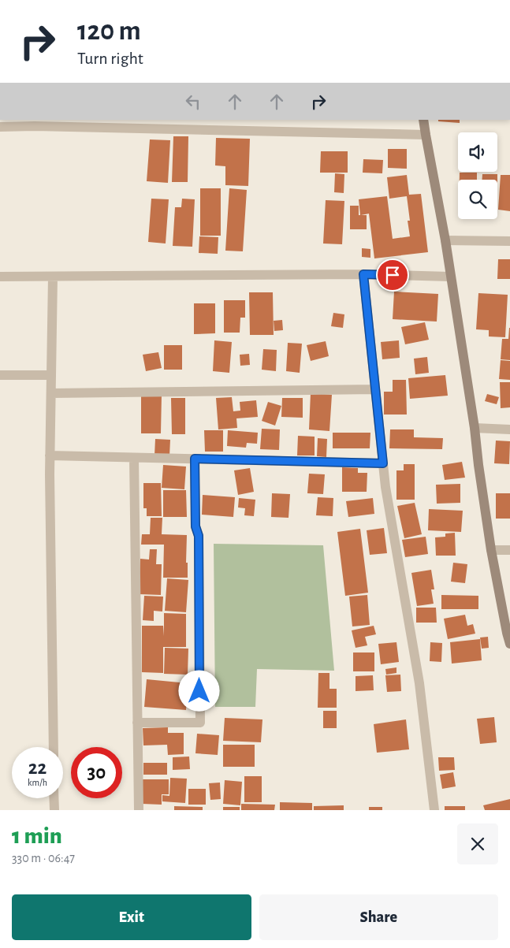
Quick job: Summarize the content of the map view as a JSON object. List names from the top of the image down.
{
  "page": {
    "turn": ["120 m", "Turn right"],
    "speed": "22 km/h",
    "limit": "30",
    "heading": ["1 min", "330 m · 06:47"],
    "buttons": ["Exit", "Share"]
  }
}
